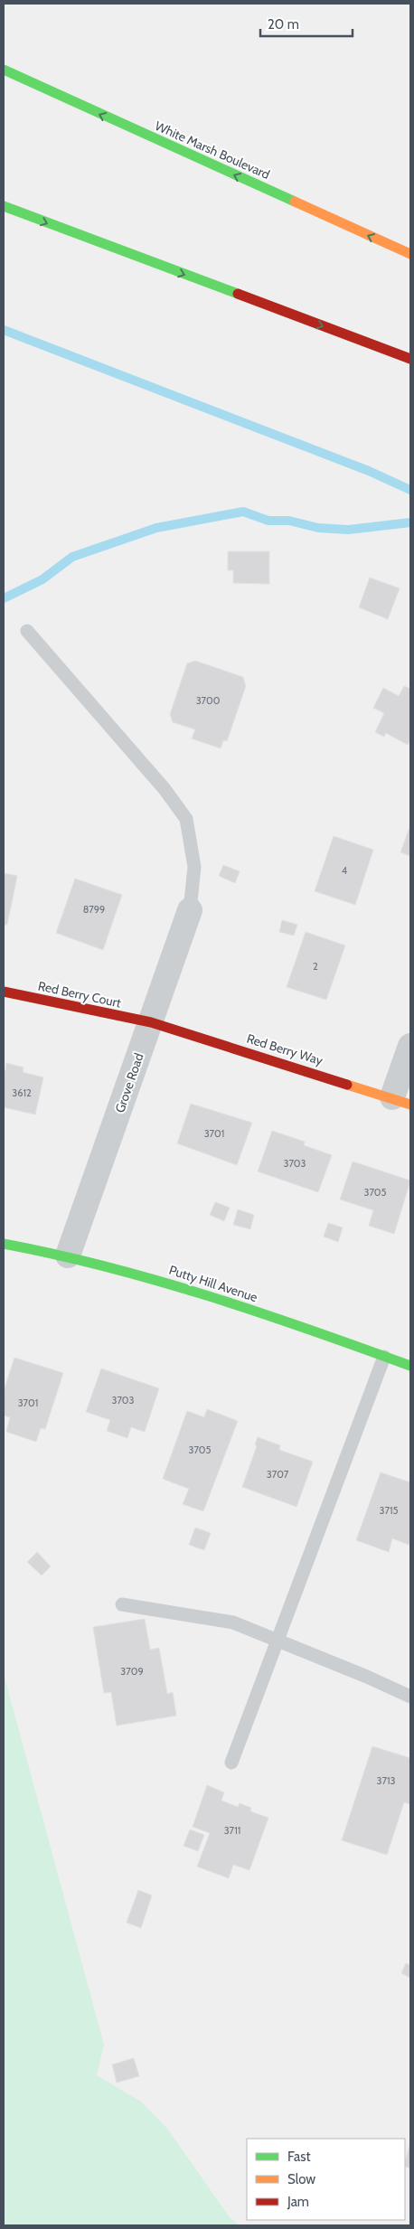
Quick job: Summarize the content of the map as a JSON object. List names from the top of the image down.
{
  "streets": {
    "main road": [
      "White Marsh Boulevard",
      "Red Berry Court",
      "Red Berry Way",
      "Putty Hill Avenue"
    ],
    "street": ["Grove Road"]
  },
  "crossings": [
    ["Red Berry Court", "Red Berry Way"],
    ["Red Berry Court", "Grove Road"],
    ["Red Berry Way", "Grove Road"],
    ["Grove Road", "Putty Hill Avenue"]
  ],
  "one_way": ["White Marsh Boulevard"],
  "house_numbers": [
    "3700",
    "4",
    "8799",
    "2",
    "3612",
    "3701",
    "3703",
    "3705",
    "3703",
    "3701",
    "3705",
    "3707",
    "3715",
    "3709",
    "3713",
    "3711"
  ],
  "legend": ["Fast", "Slow", "Jam"],
  "scale_bar": "20 m"
}
